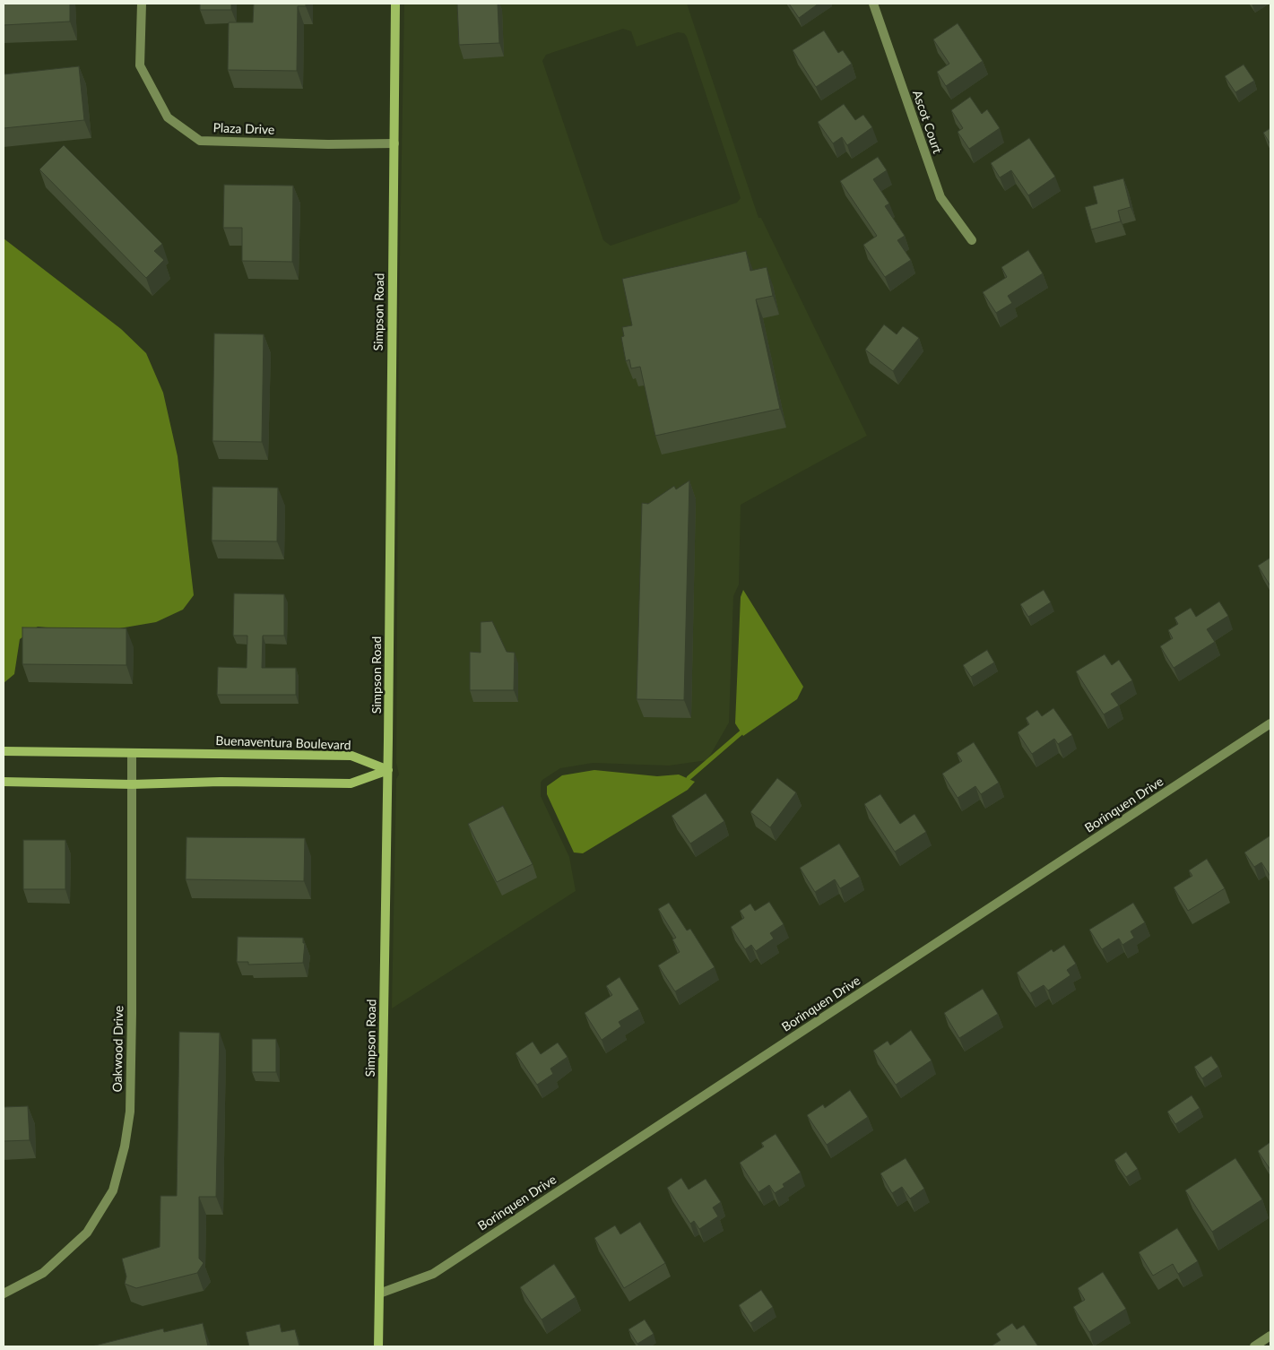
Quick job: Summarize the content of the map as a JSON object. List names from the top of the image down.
{
  "streets": {
    "main road": ["Simpson Road", "Buenaventura Boulevard"],
    "street": [
      "Ascot Court",
      "Plaza Drive",
      "Borinquen Drive",
      "Oakwood Drive"
    ]
  },
  "crossings": [
    ["Plaza Drive", "Simpson Road"],
    ["Simpson Road", "Buenaventura Boulevard"],
    ["Simpson Road", "Borinquen Drive"],
    ["Buenaventura Boulevard", "Oakwood Drive"]
  ]
}
